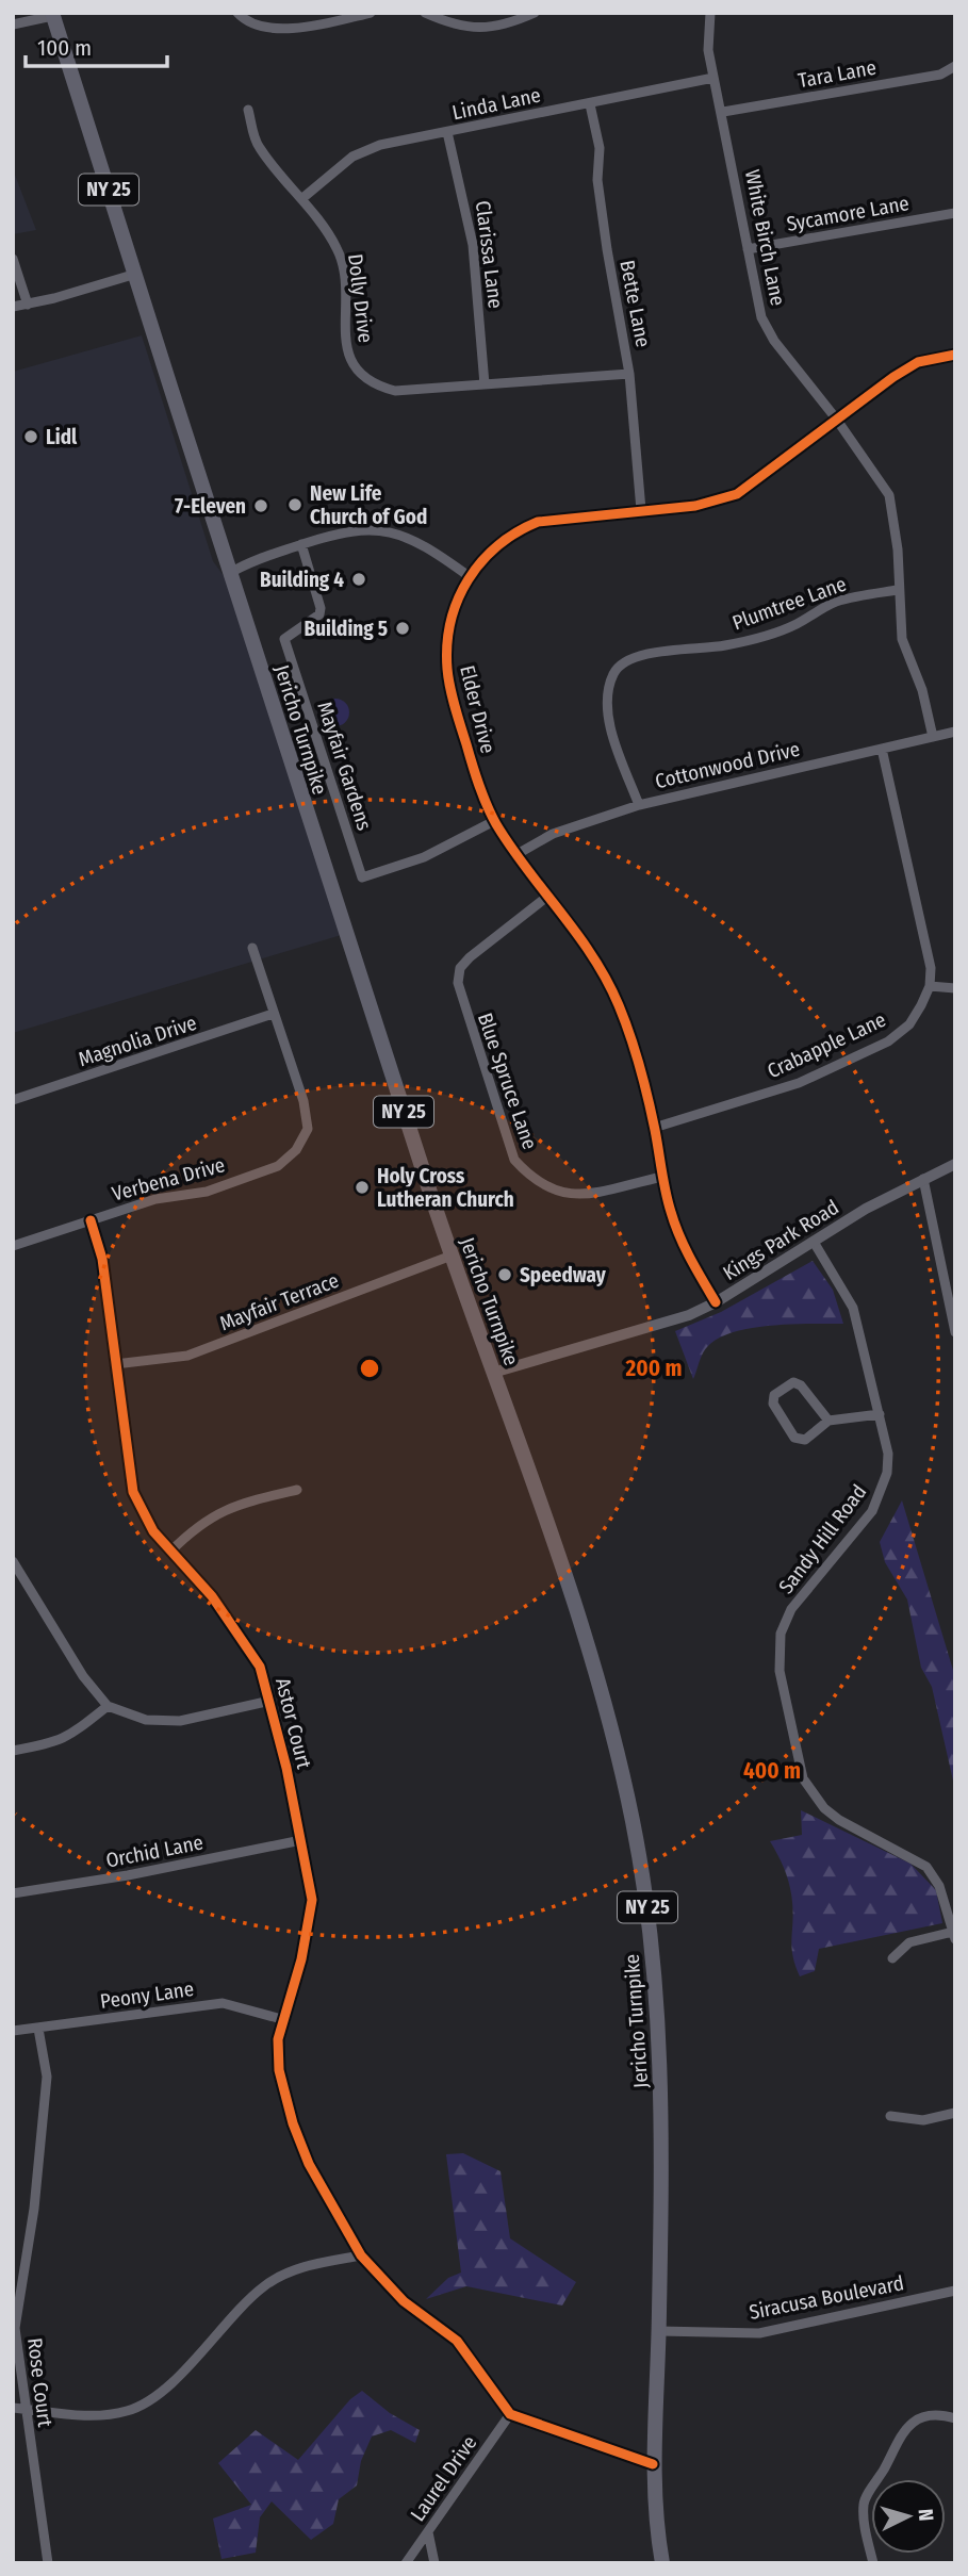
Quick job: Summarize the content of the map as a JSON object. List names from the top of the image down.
{
  "streets": {
    "main road": ["NY 25", "Jericho Turnpike"],
    "street": [
      "Tara Lane",
      "Linda Lane",
      "Sycamore Lane",
      "White Birch Lane",
      "Clarissa Lane",
      "Dolly Drive",
      "Bette Lane",
      "Plumtree Lane",
      "Elder Drive",
      "Cottonwood Drive",
      "Mayfair Gardens",
      "Magnolia Drive",
      "Crabapple Lane",
      "Blue Spruce Lane",
      "Verbena Drive",
      "Kings Park Road",
      "Mayfair Terrace",
      "Sandy Hill Road",
      "Astor Court",
      "Orchid Lane",
      "Peony Lane",
      "Siracusa Boulevard",
      "Rose Court",
      "Laurel Drive"
    ]
  },
  "crossings": [
    ["Tara Lane", "White Birch Lane"],
    ["Linda Lane", "White Birch Lane"],
    ["Linda Lane", "Clarissa Lane"],
    ["Linda Lane", "Dolly Drive"],
    ["Linda Lane", "Bette Lane"],
    ["NY 25", "Jericho Turnpike"],
    ["Sycamore Lane", "White Birch Lane"],
    ["White Birch Lane", "Plumtree Lane"],
    ["White Birch Lane", "Elder Drive"],
    ["White Birch Lane", "Cottonwood Drive"],
    ["Clarissa Lane", "Dolly Drive"],
    ["Dolly Drive", "Bette Lane"],
    ["Bette Lane", "Elder Drive"],
    ["Plumtree Lane", "Cottonwood Drive"],
    ["Elder Drive", "Cottonwood Drive"],
    ["Elder Drive", "Mayfair Gardens"],
    ["Elder Drive", "Crabapple Lane"],
    ["Elder Drive", "Blue Spruce Lane"],
    ["Elder Drive", "Kings Park Road"],
    ["Jericho Turnpike", "Kings Park Road"],
    ["Jericho Turnpike", "Mayfair Terrace"],
    ["Jericho Turnpike", "Siracusa Boulevard"],
    ["Magnolia Drive", "Verbena Drive"],
    ["Verbena Drive", "Astor Court"],
    ["Kings Park Road", "Sandy Hill Road"],
    ["Mayfair Terrace", "Astor Court"],
    ["Astor Court", "Orchid Lane"],
    ["Astor Court", "Peony Lane"],
    ["Astor Court", "Laurel Drive"],
    ["Peony Lane", "Rose Court"]
  ],
  "places": [
    "Lidl",
    "New Life Church of God",
    "7-Eleven",
    "Building 4",
    "Building 5",
    "Holy Cross Lutheran Church",
    "Speedway"
  ],
  "scale_bar": "100 m",
  "north": "right",
  "rings": ["200 m", "400 m"]
}
